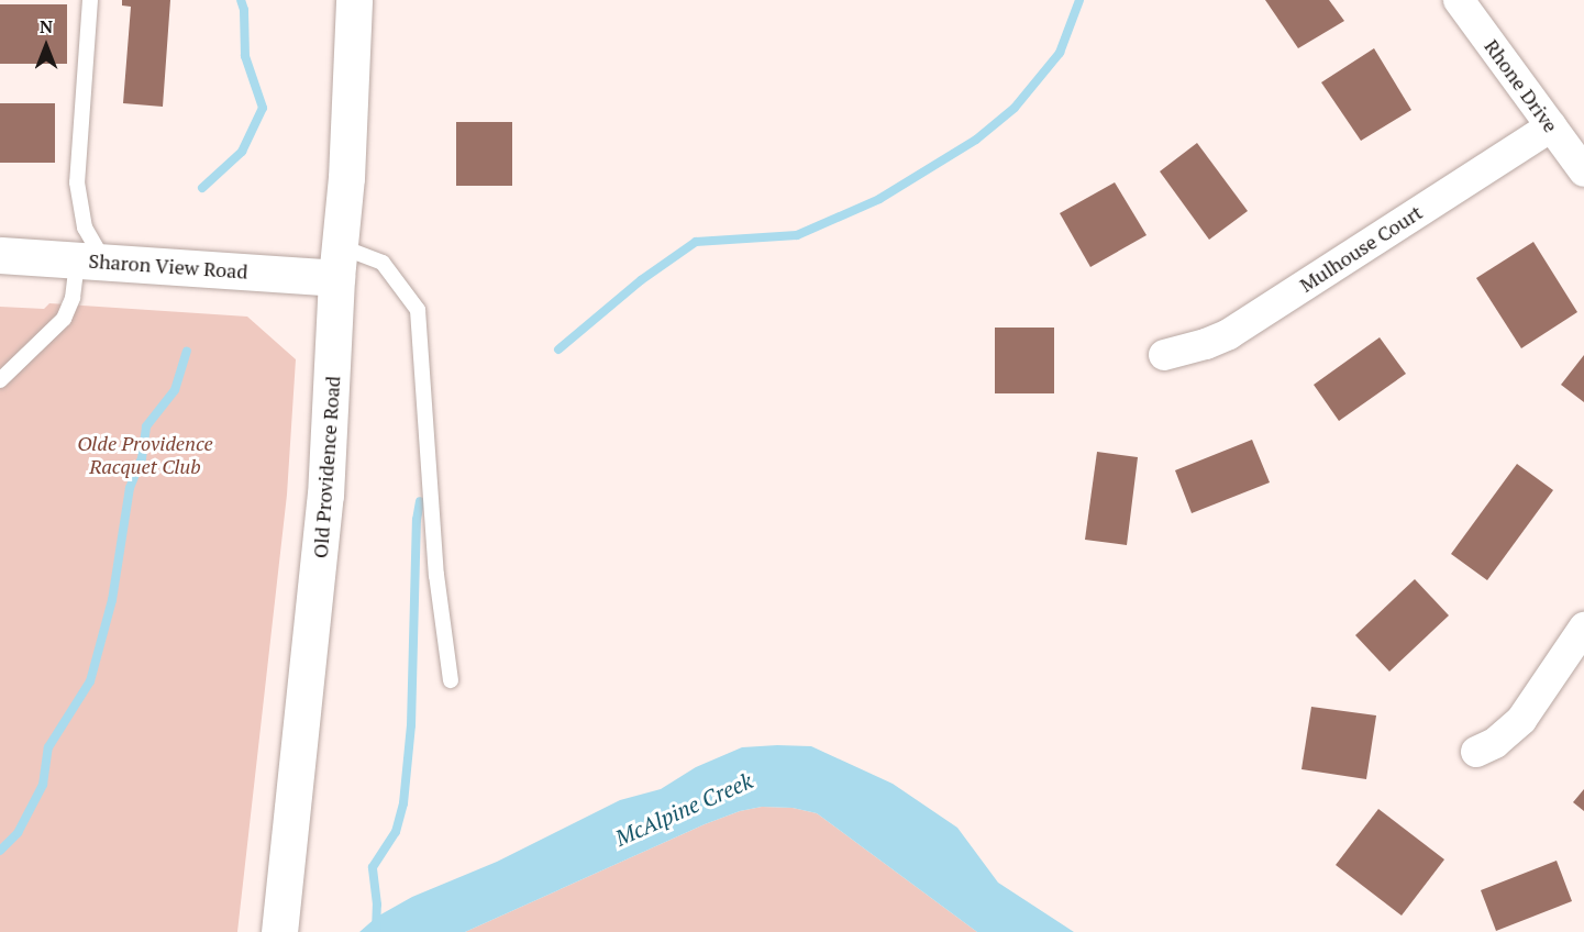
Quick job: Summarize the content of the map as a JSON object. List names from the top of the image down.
{
  "streets": {
    "street": [
      "Rhone Drive",
      "Mulhouse Court",
      "Sharon View Road",
      "Old Providence Road"
    ]
  },
  "crossings": [
    ["Rhone Drive", "Mulhouse Court"],
    ["Sharon View Road", "Old Providence Road"]
  ],
  "water": ["McAlpine Creek"],
  "parks": ["Olde Providence Racquet Club"],
  "north": "top"
}
